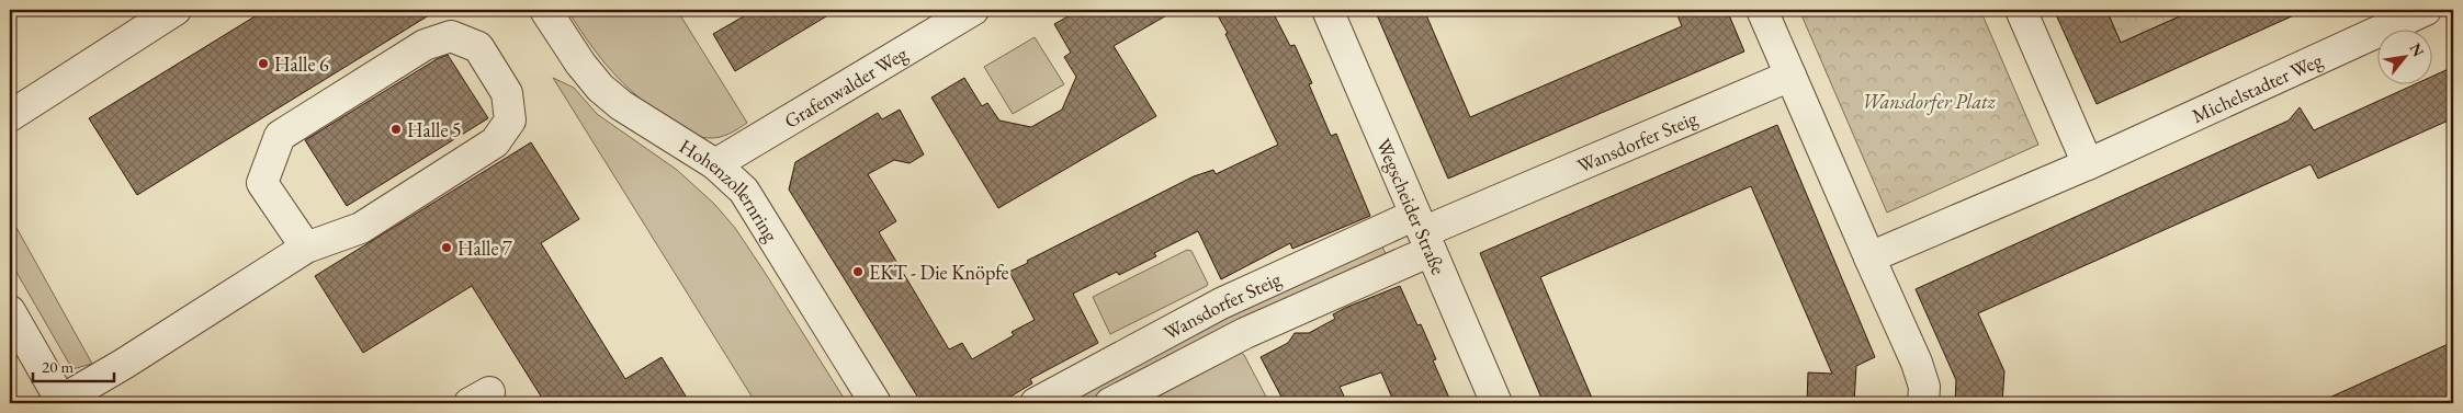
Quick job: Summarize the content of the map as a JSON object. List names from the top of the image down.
{
  "streets": {
    "street": [
      "Grafenwalder Weg",
      "Michelstadter Weg",
      "Wansdorfer Steig",
      "Hohenzollernring",
      "Wegscheider Straße"
    ]
  },
  "crossings": [
    ["Grafenwalder Weg", "Hohenzollernring"],
    ["Wansdorfer Steig", "Wegscheider Straße"]
  ],
  "parks": ["Wansdorfer Platz"],
  "places": [
    "Halle 6",
    "Halle 5",
    "Halle 7",
    "EKT - Die Knöpfe"
  ],
  "scale_bar": "20 m",
  "north": "top right"
}
